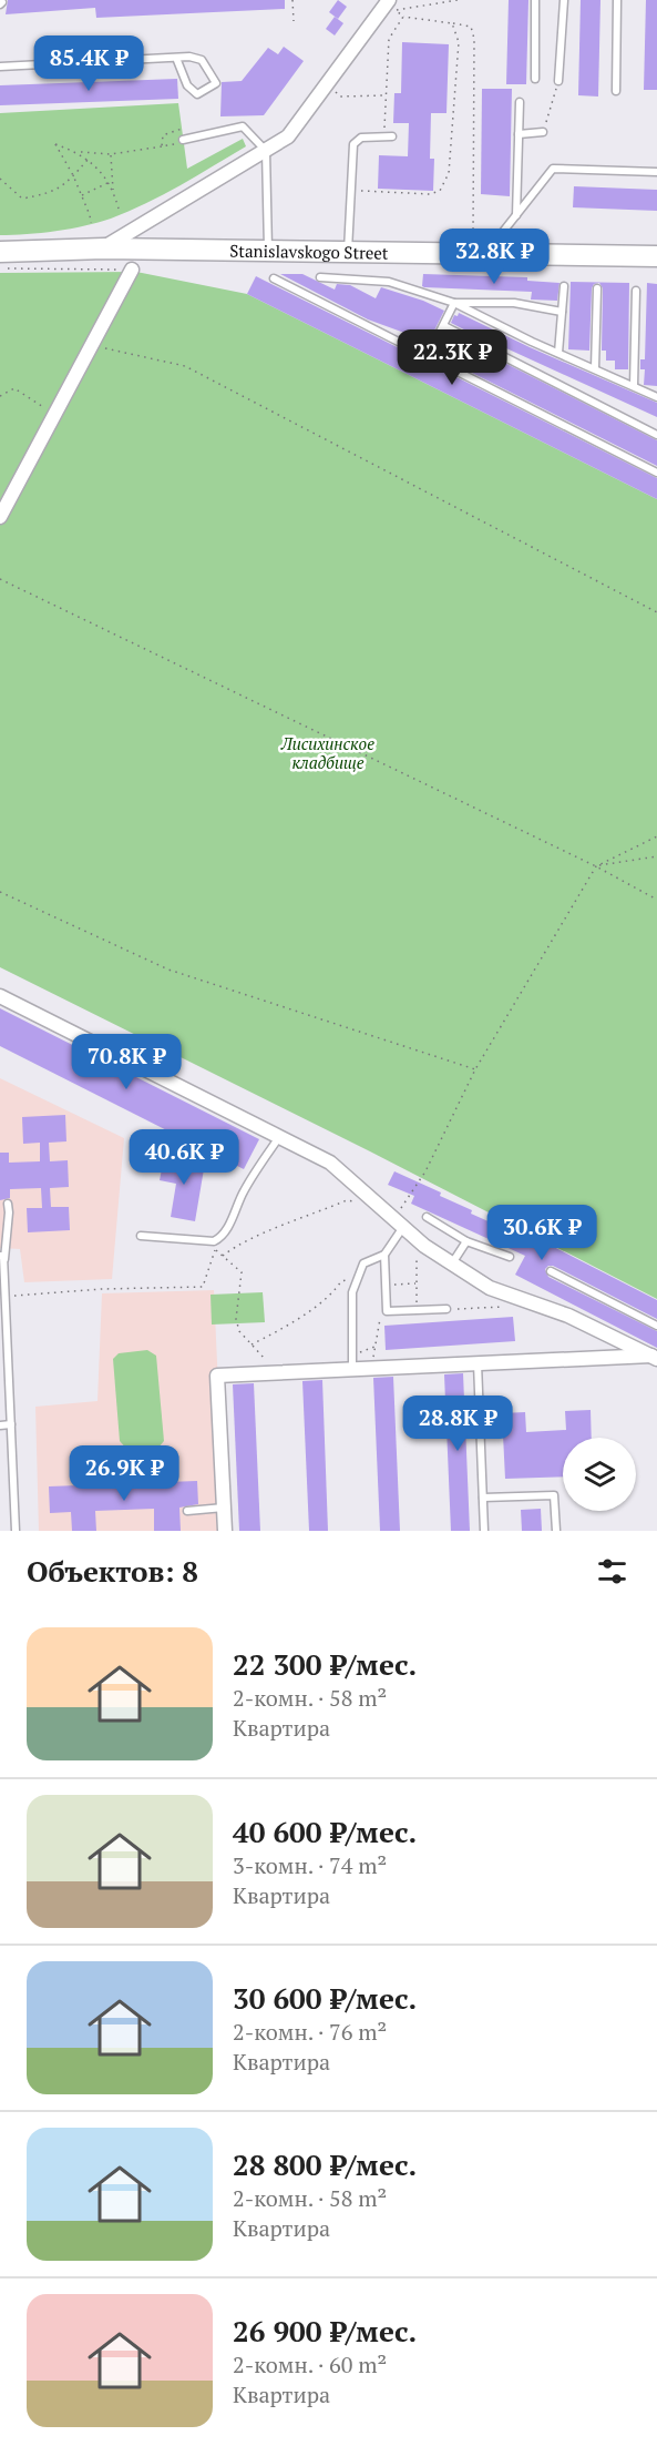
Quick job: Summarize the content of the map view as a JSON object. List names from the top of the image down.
{
  "streets": {
    "main road": ["Stanislavskogo Street"]
  },
  "parks": ["Лисихинское кладбище"],
  "page": {
    "price": [
      "85.4K ₽",
      "32.8K ₽",
      "22.3K ₽",
      "70.8K ₽",
      "40.6K ₽",
      "30.6K ₽",
      "28.8K ₽",
      "26.9K ₽"
    ],
    "heading": "Объектов: 8",
    "list": [
      {
        "name": "22 300 ₽/мес.",
        "note": "2-комн. · 58 m² · Квартира"
      },
      {
        "name": "40 600 ₽/мес.",
        "note": "3-комн. · 74 m² · Квартира"
      },
      {
        "name": "30 600 ₽/мес.",
        "note": "2-комн. · 76 m² · Квартира"
      },
      {
        "name": "28 800 ₽/мес.",
        "note": "2-комн. · 58 m² · Квартира"
      },
      {
        "name": "26 900 ₽/мес.",
        "note": "2-комн. · 60 m² · Квартира"
      }
    ]
  }
}
